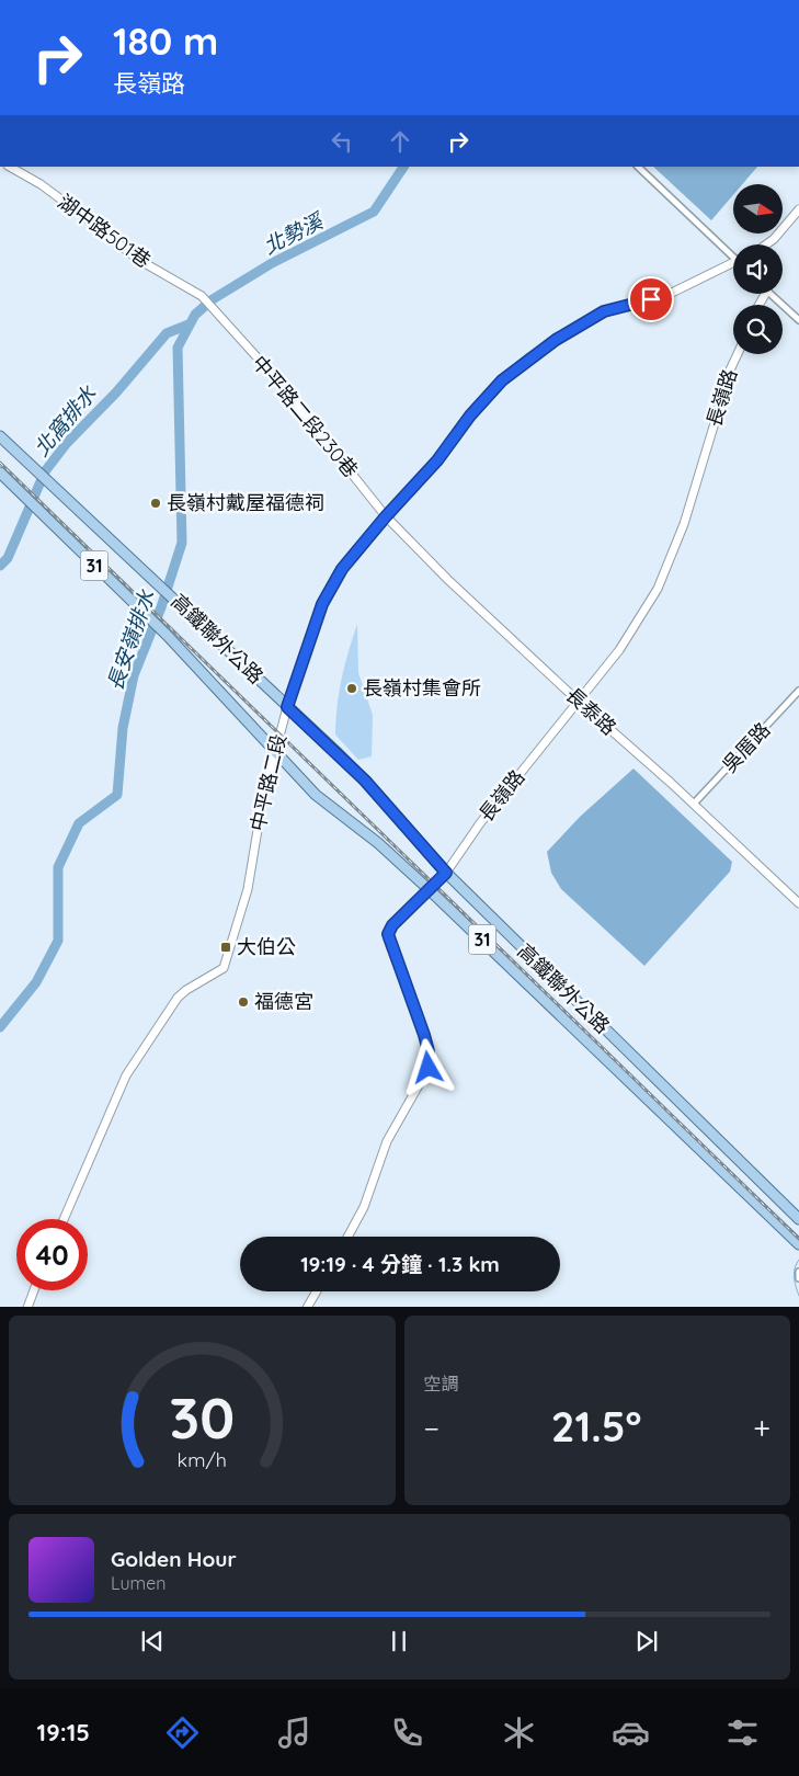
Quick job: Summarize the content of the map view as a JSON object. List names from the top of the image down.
{
  "streets": {
    "main road": ["31", "高鐵聯外公路"],
    "street": [
      "湖中路501巷",
      "長嶺路",
      "中平路二段230巷",
      "長泰路",
      "吳厝路",
      "中平路二段"
    ]
  },
  "crossings": [
    ["湖中路501巷", "中平路二段230巷"],
    ["長嶺路", "高鐵聯外公路"],
    ["長嶺路", "長泰路"],
    ["中平路二段230巷", "長泰路"],
    ["中平路二段230巷", "中平路二段"],
    ["高鐵聯外公路", "中平路二段"],
    ["長泰路", "吳厝路"],
    ["長泰路", "中平路二段"]
  ],
  "water": ["北勢溪", "北窩排水", "長安嶺排水"],
  "places": {
    "other": ["長嶺村戴屋福德祠", "長嶺村集會所", "福德宮"],
    "transit": ["大伯公"]
  },
  "north": "right",
  "page": {
    "turn": ["180 m", "長嶺路"],
    "limit": "40",
    "trip": "19:19 · 4 分鐘 · 1.3 km",
    "tile": "空調",
    "heat": ["−", "21.5°", "+"],
    "song": ["Golden Hour", "Lumen"],
    "tabs": "19:15",
    "gauge": ["30", "km/h"]
  }
}
